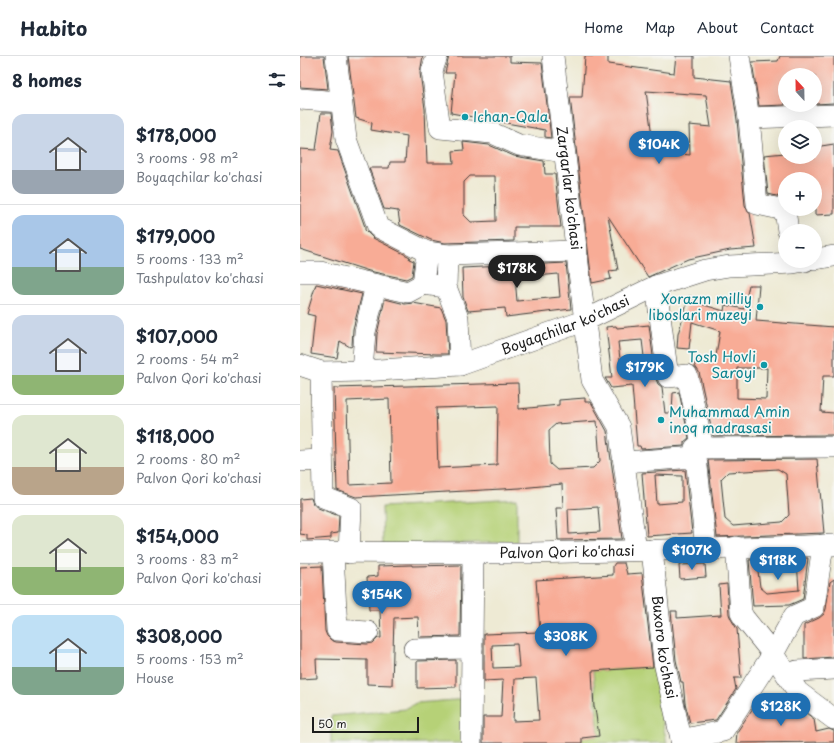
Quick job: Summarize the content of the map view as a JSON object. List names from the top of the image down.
{
  "streets": {
    "street": [
      "Zargarlar ko'chasi",
      "Boyaqchilar ko'chasi",
      "Palvon Qori ko'chasi",
      "Buxoro ko'chasi"
    ]
  },
  "crossings": [
    ["Zargarlar ko'chasi", "Boyaqchilar ko'chasi"],
    ["Zargarlar ko'chasi", "Buxoro ko'chasi"],
    ["Palvon Qori ko'chasi", "Buxoro ko'chasi"]
  ],
  "places": [
    "Ichan-Qala",
    "Xorazm milliy liboslari muzeyi",
    "Tosh Hovli Saroyi",
    "Muhammad Amin inoq madrasasi"
  ],
  "scale_bar": "50 m",
  "north": "top",
  "page": {
    "header": "Habito",
    "nav": [
      "Home",
      "Map",
      "About",
      "Contact"
    ],
    "heading": "8 homes",
    "map_buttons": ["+", "−"],
    "list": [
      {
        "name": "$178,000",
        "note": "3 rooms · 98 m² · Boyaqchilar ko'chasi"
      },
      {
        "name": "$179,000",
        "note": "5 rooms · 133 m² · Tashpulatov ko'chasi"
      },
      {
        "name": "$107,000",
        "note": "2 rooms · 54 m² · Palvon Qori ko'chasi"
      },
      {
        "name": "$118,000",
        "note": "2 rooms · 80 m² · Palvon Qori ko'chasi"
      },
      {
        "name": "$154,000",
        "note": "3 rooms · 83 m² · Palvon Qori ko'chasi"
      },
      {
        "name": "$308,000",
        "note": "5 rooms · 153 m² · House"
      }
    ],
    "price": [
      "$104K",
      "$178K",
      "$179K",
      "$107K",
      "$118K",
      "$154K",
      "$308K",
      "$128K"
    ],
    "scale": "50 m"
  }
}
